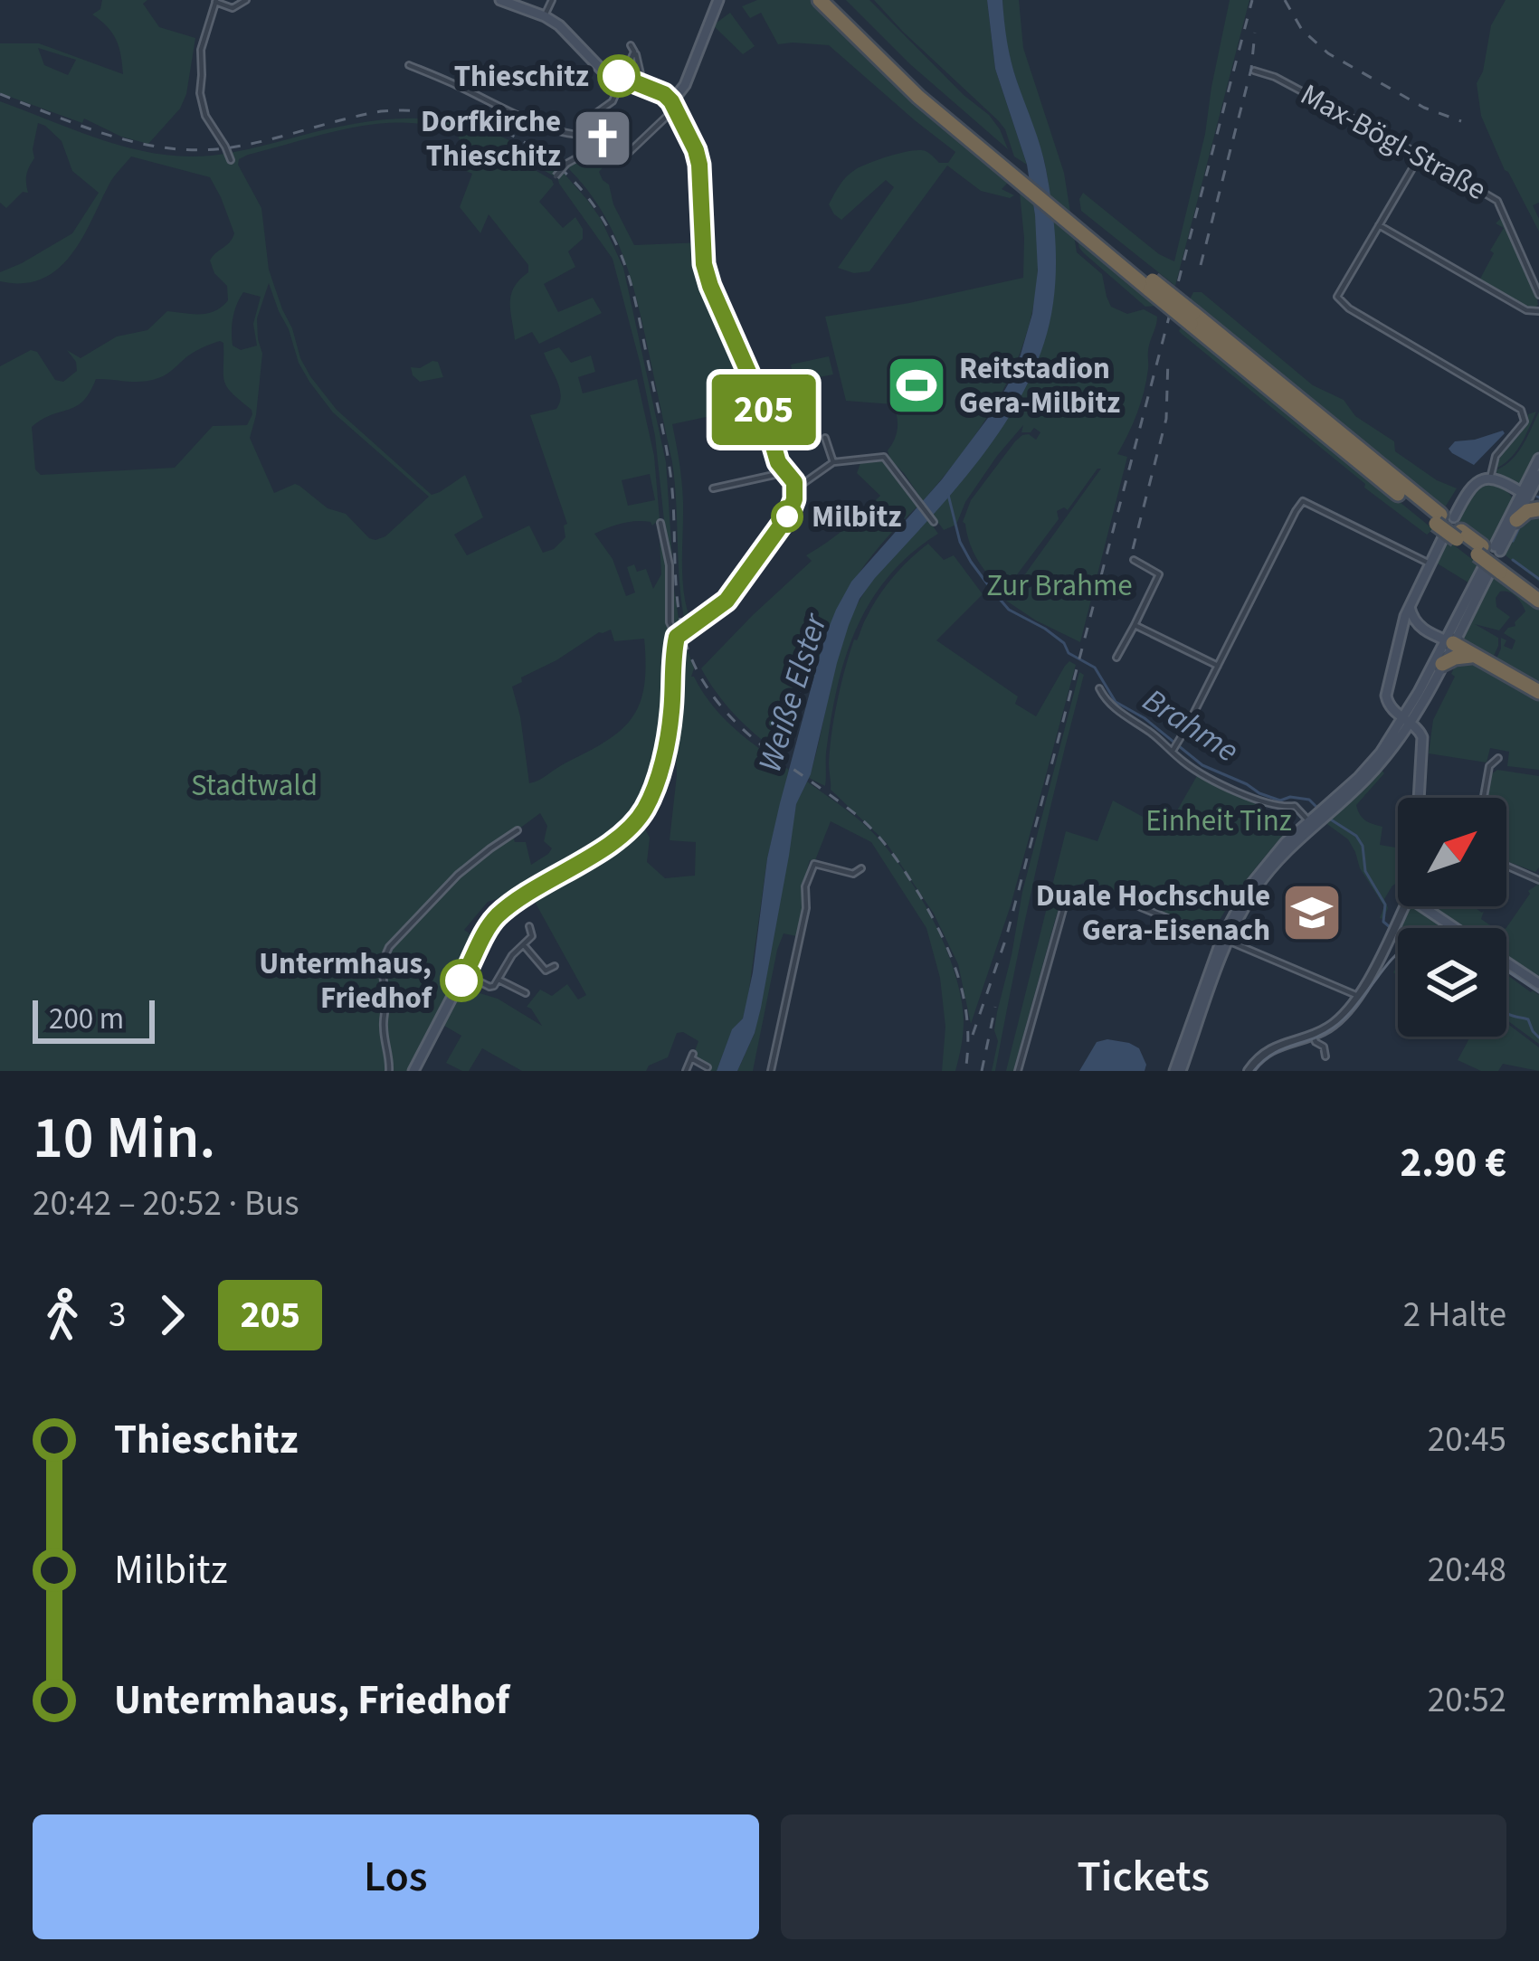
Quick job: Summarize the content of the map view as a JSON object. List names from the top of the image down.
{
  "streets": {
    "street": ["Max-Bögl-Straße"]
  },
  "water": ["Weiße Elster", "Brahme"],
  "parks": ["Zur Brahme", "Stadtwald", "Einheit Tinz"],
  "places": {
    "other": ["Thieschitz", "Milbitz", "Untermhaus, Friedhof"],
    "church": ["Dorfkirche Thieschitz"],
    "sports": ["Reitstadion Gera-Milbitz"],
    "school or university": ["Duale Hochschule Gera-Eisenach"]
  },
  "lines": ["bus line 205"],
  "scale_bar": "200 m",
  "north": "top right",
  "page": {
    "on_map": "205",
    "scale": "200 m",
    "heading": ["10 Min.", "20:42 – 20:52 · Bus", "2.90 €"],
    "legs": ["3", "205", "2 Halte"],
    "list": [
      {
        "name": "Thieschitz",
        "value": "20:45"
      },
      {
        "name": "Milbitz",
        "value": "20:48"
      },
      {
        "name": "Untermhaus, Friedhof",
        "value": "20:52"
      }
    ],
    "buttons": ["Los", "Tickets"]
  }
}
